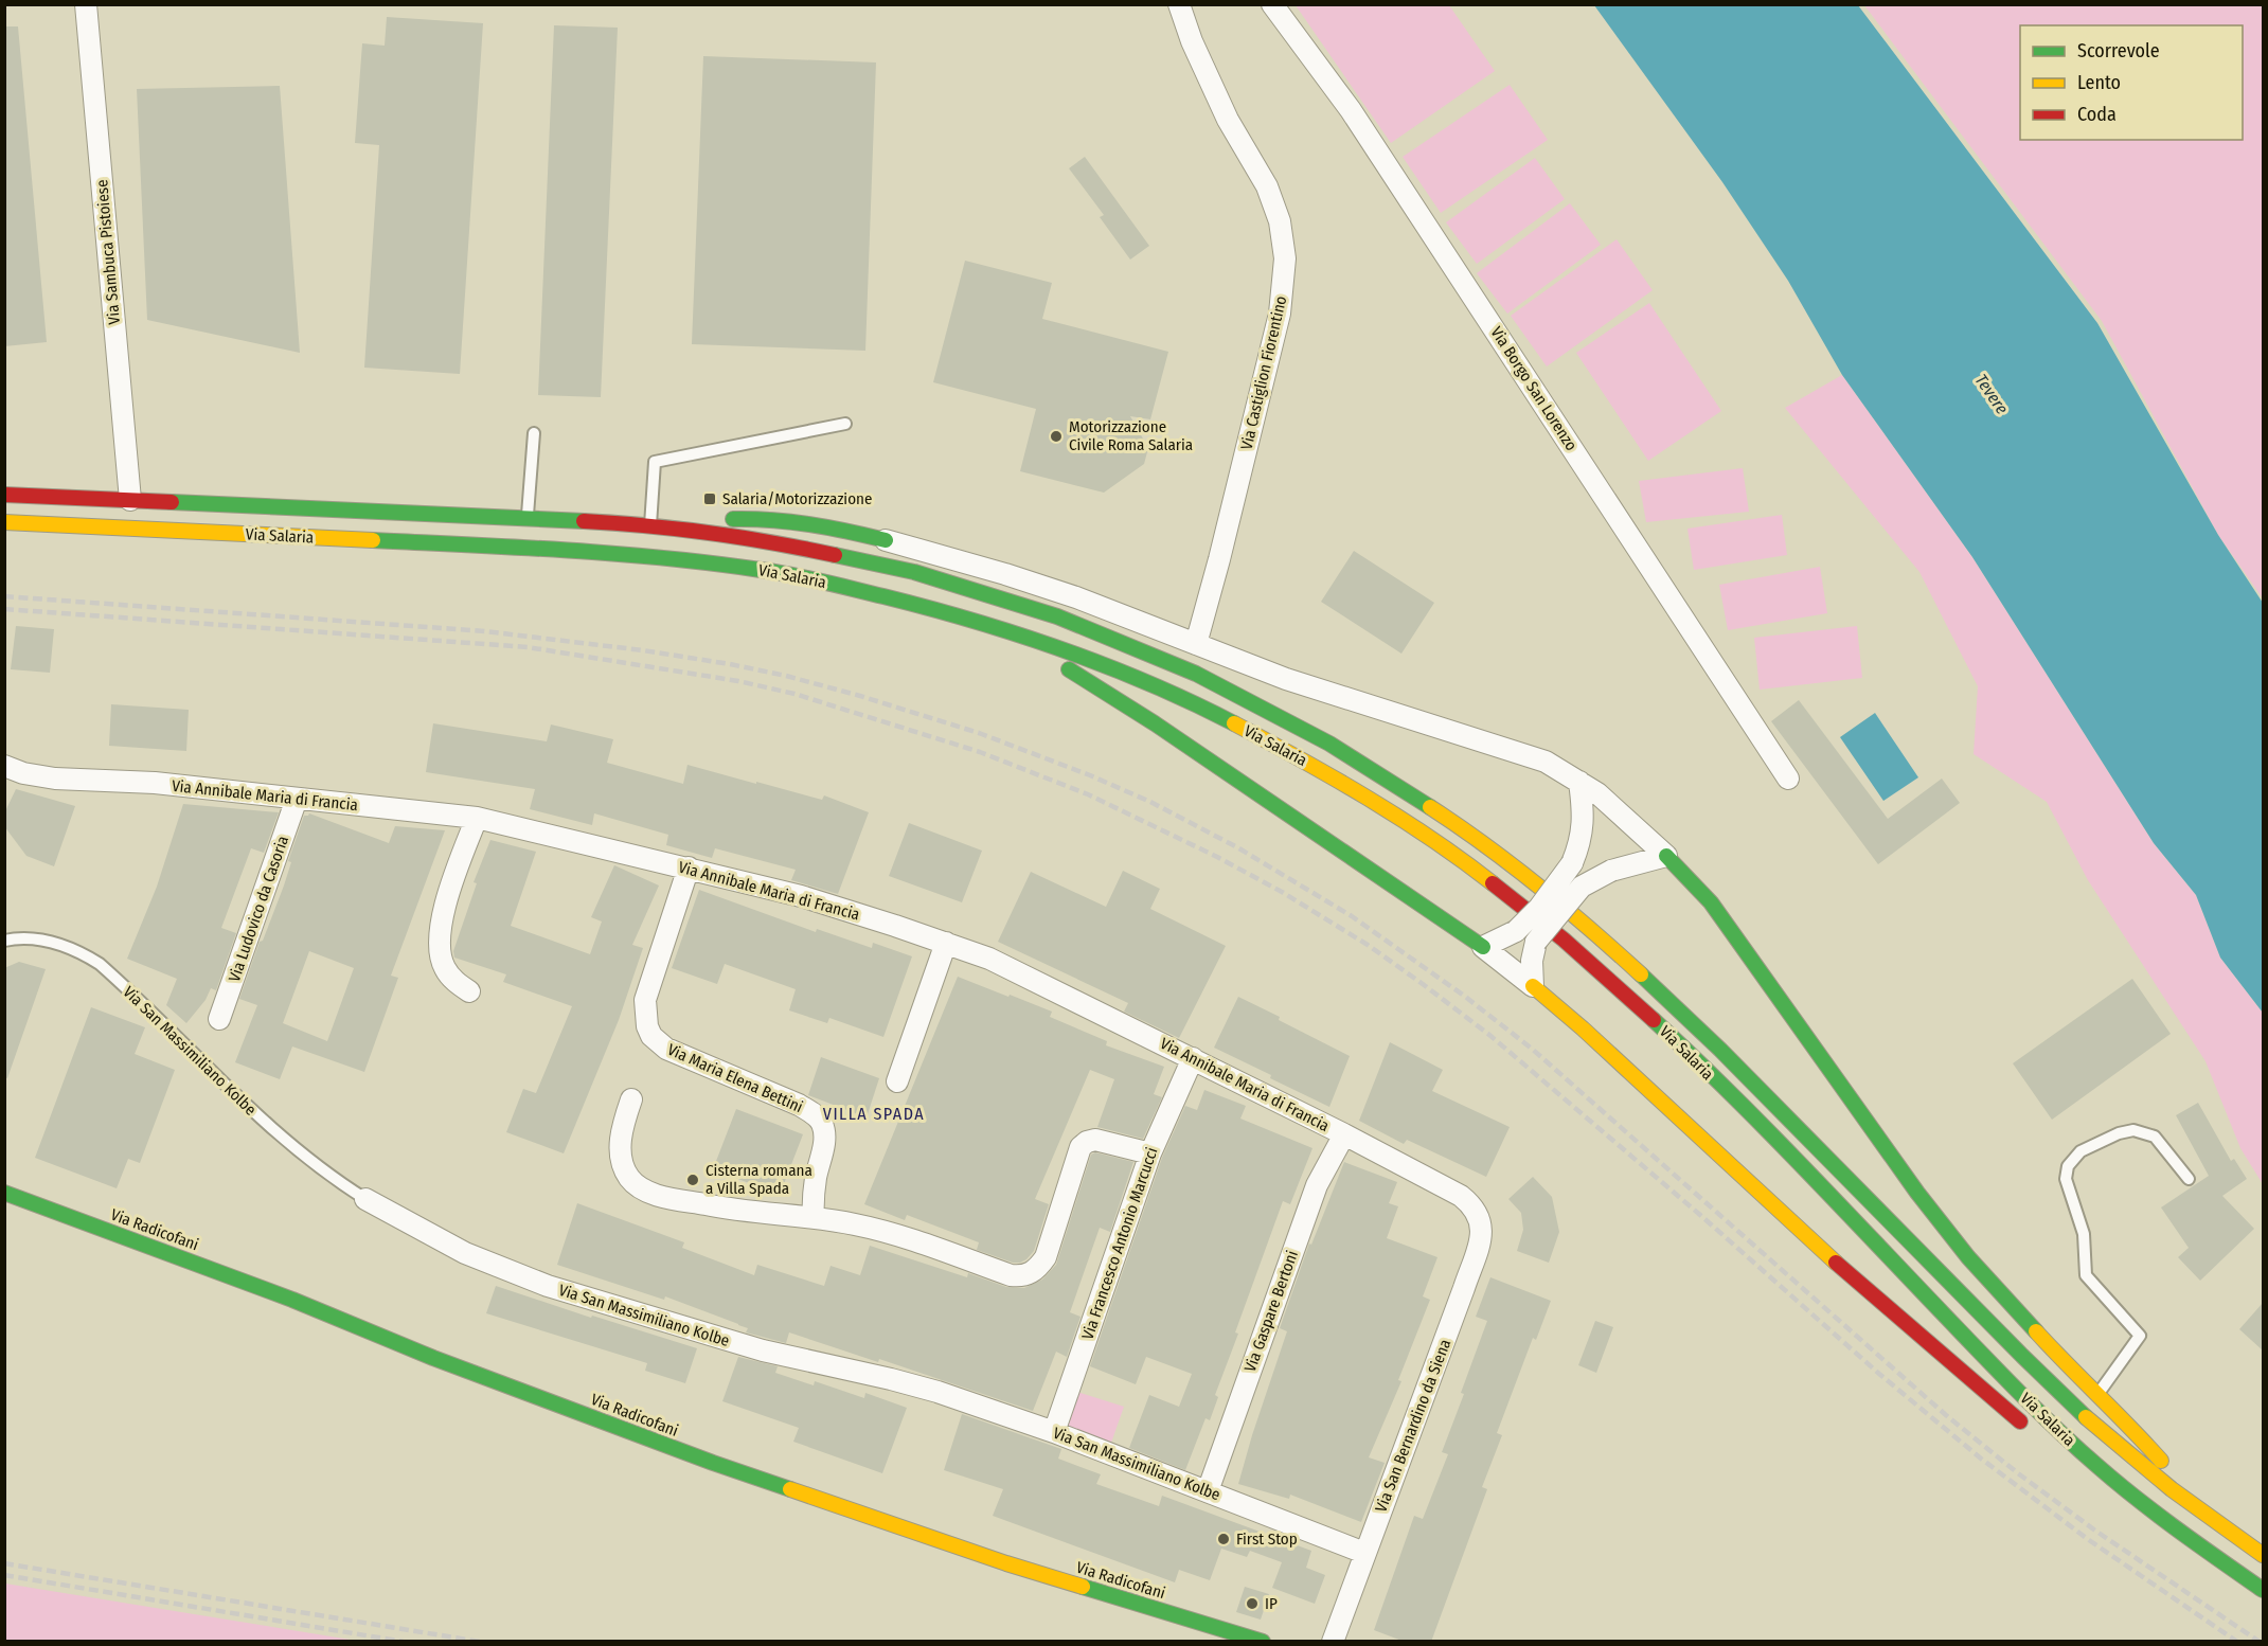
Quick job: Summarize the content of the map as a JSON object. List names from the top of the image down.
{
  "streets": {
    "main road": ["Via Salaria", "Via Radicofani"],
    "street": [
      "Via Sambuca Pistoiese",
      "Via Castiglion Fiorentino",
      "Via Borgo San Lorenzo",
      "Via Annibale Maria di Francia",
      "Via Ludovico da Casoria",
      "Via San Massimiliano Kolbe",
      "Via Maria Elena Bettini",
      "Via Francesco Antonio Marcucci",
      "Via Gaspare Bertoni",
      "Via San Bernardino da Siena"
    ]
  },
  "crossings": [
    ["Via Sambuca Pistoiese", "Via Salaria"],
    ["Via Annibale Maria di Francia", "Via Ludovico da Casoria"],
    ["Via Annibale Maria di Francia", "Via Maria Elena Bettini"],
    ["Via Annibale Maria di Francia", "Via Francesco Antonio Marcucci"],
    ["Via Annibale Maria di Francia", "Via Gaspare Bertoni"],
    ["Via Annibale Maria di Francia", "Via San Bernardino da Siena"],
    ["Via San Massimiliano Kolbe", "Via Francesco Antonio Marcucci"],
    ["Via San Massimiliano Kolbe", "Via Gaspare Bertoni"],
    ["Via San Massimiliano Kolbe", "Via San Bernardino da Siena"]
  ],
  "districts": ["VILLA SPADA"],
  "water": ["Tevere"],
  "places": {
    "other": [
      "Motorizzazione Civile Roma Salaria",
      "Cisterna romana a Villa Spada",
      "First Stop",
      "IP"
    ],
    "transit": ["Salaria/Motorizzazione"]
  },
  "legend": ["Scorrevole", "Lento", "Coda"]
}
